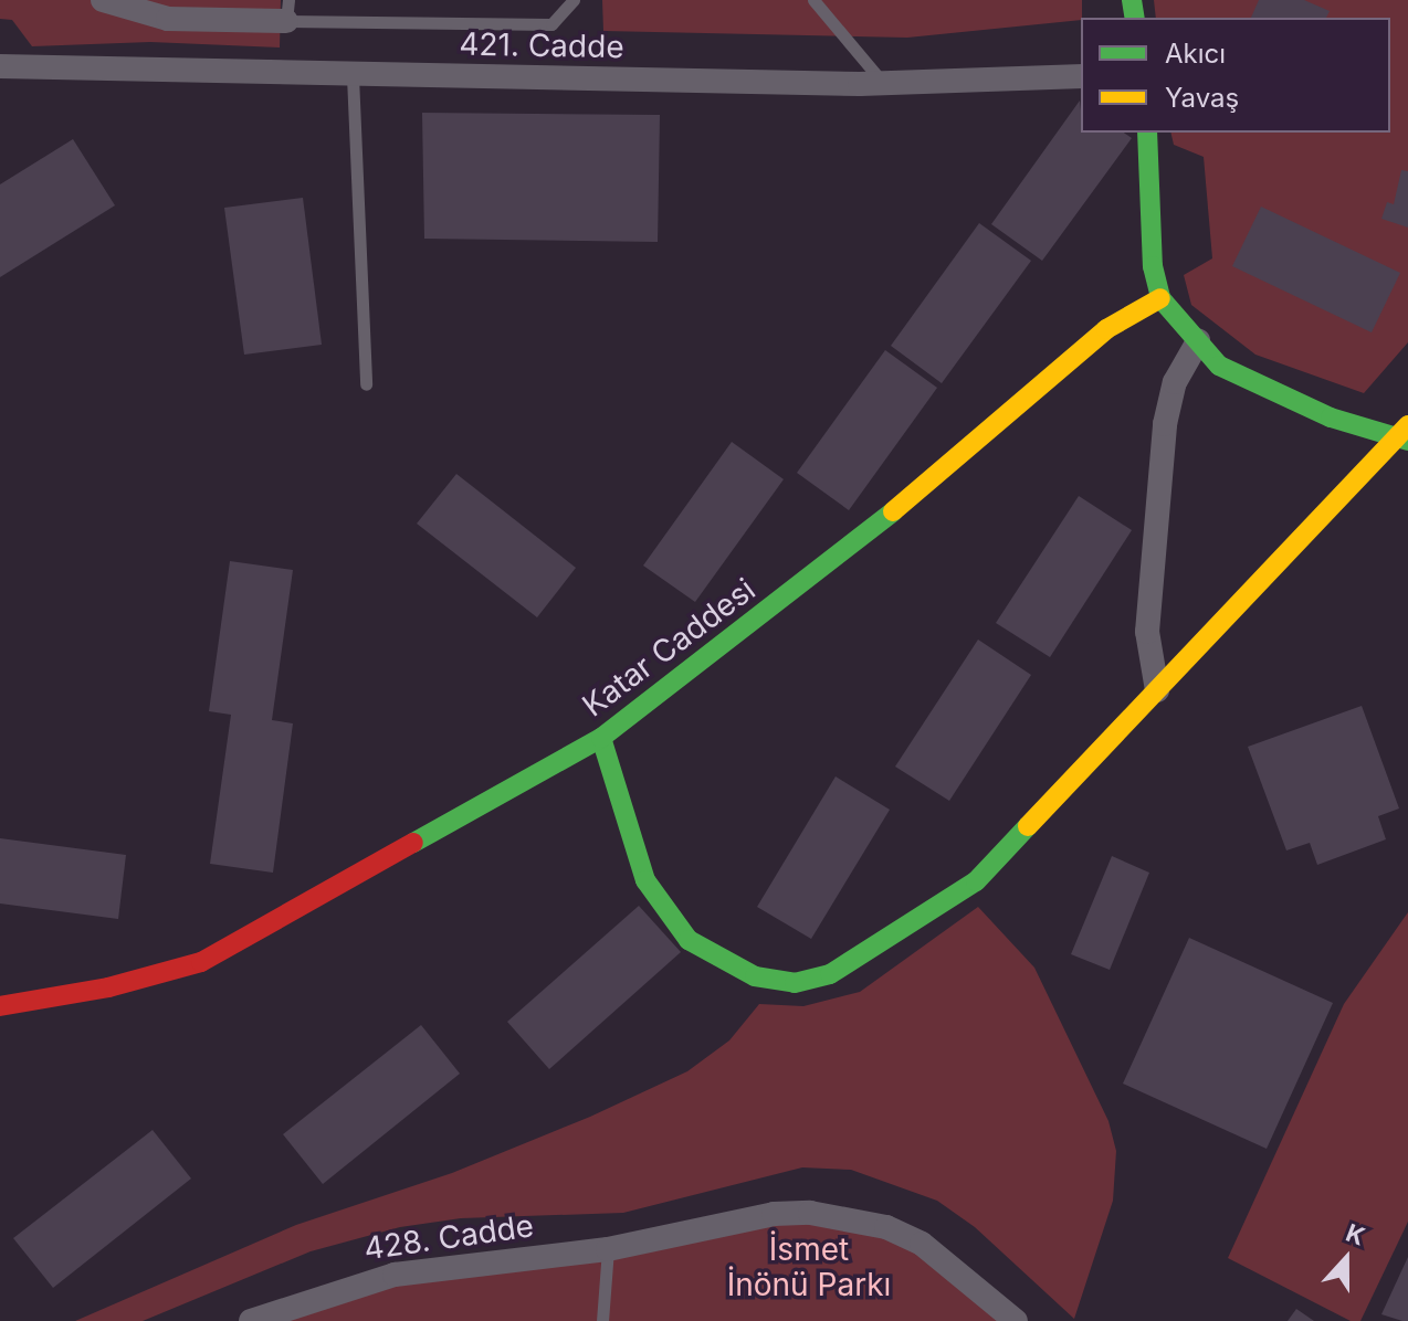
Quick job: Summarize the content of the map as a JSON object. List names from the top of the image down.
{
  "streets": {
    "main road": ["Katar Caddesi"],
    "street": ["421. Cadde", "428. Cadde"]
  },
  "parks": ["İsmet İnönü Parkı"],
  "legend": ["Akıcı", "Yavaş"],
  "north": "top"
}
